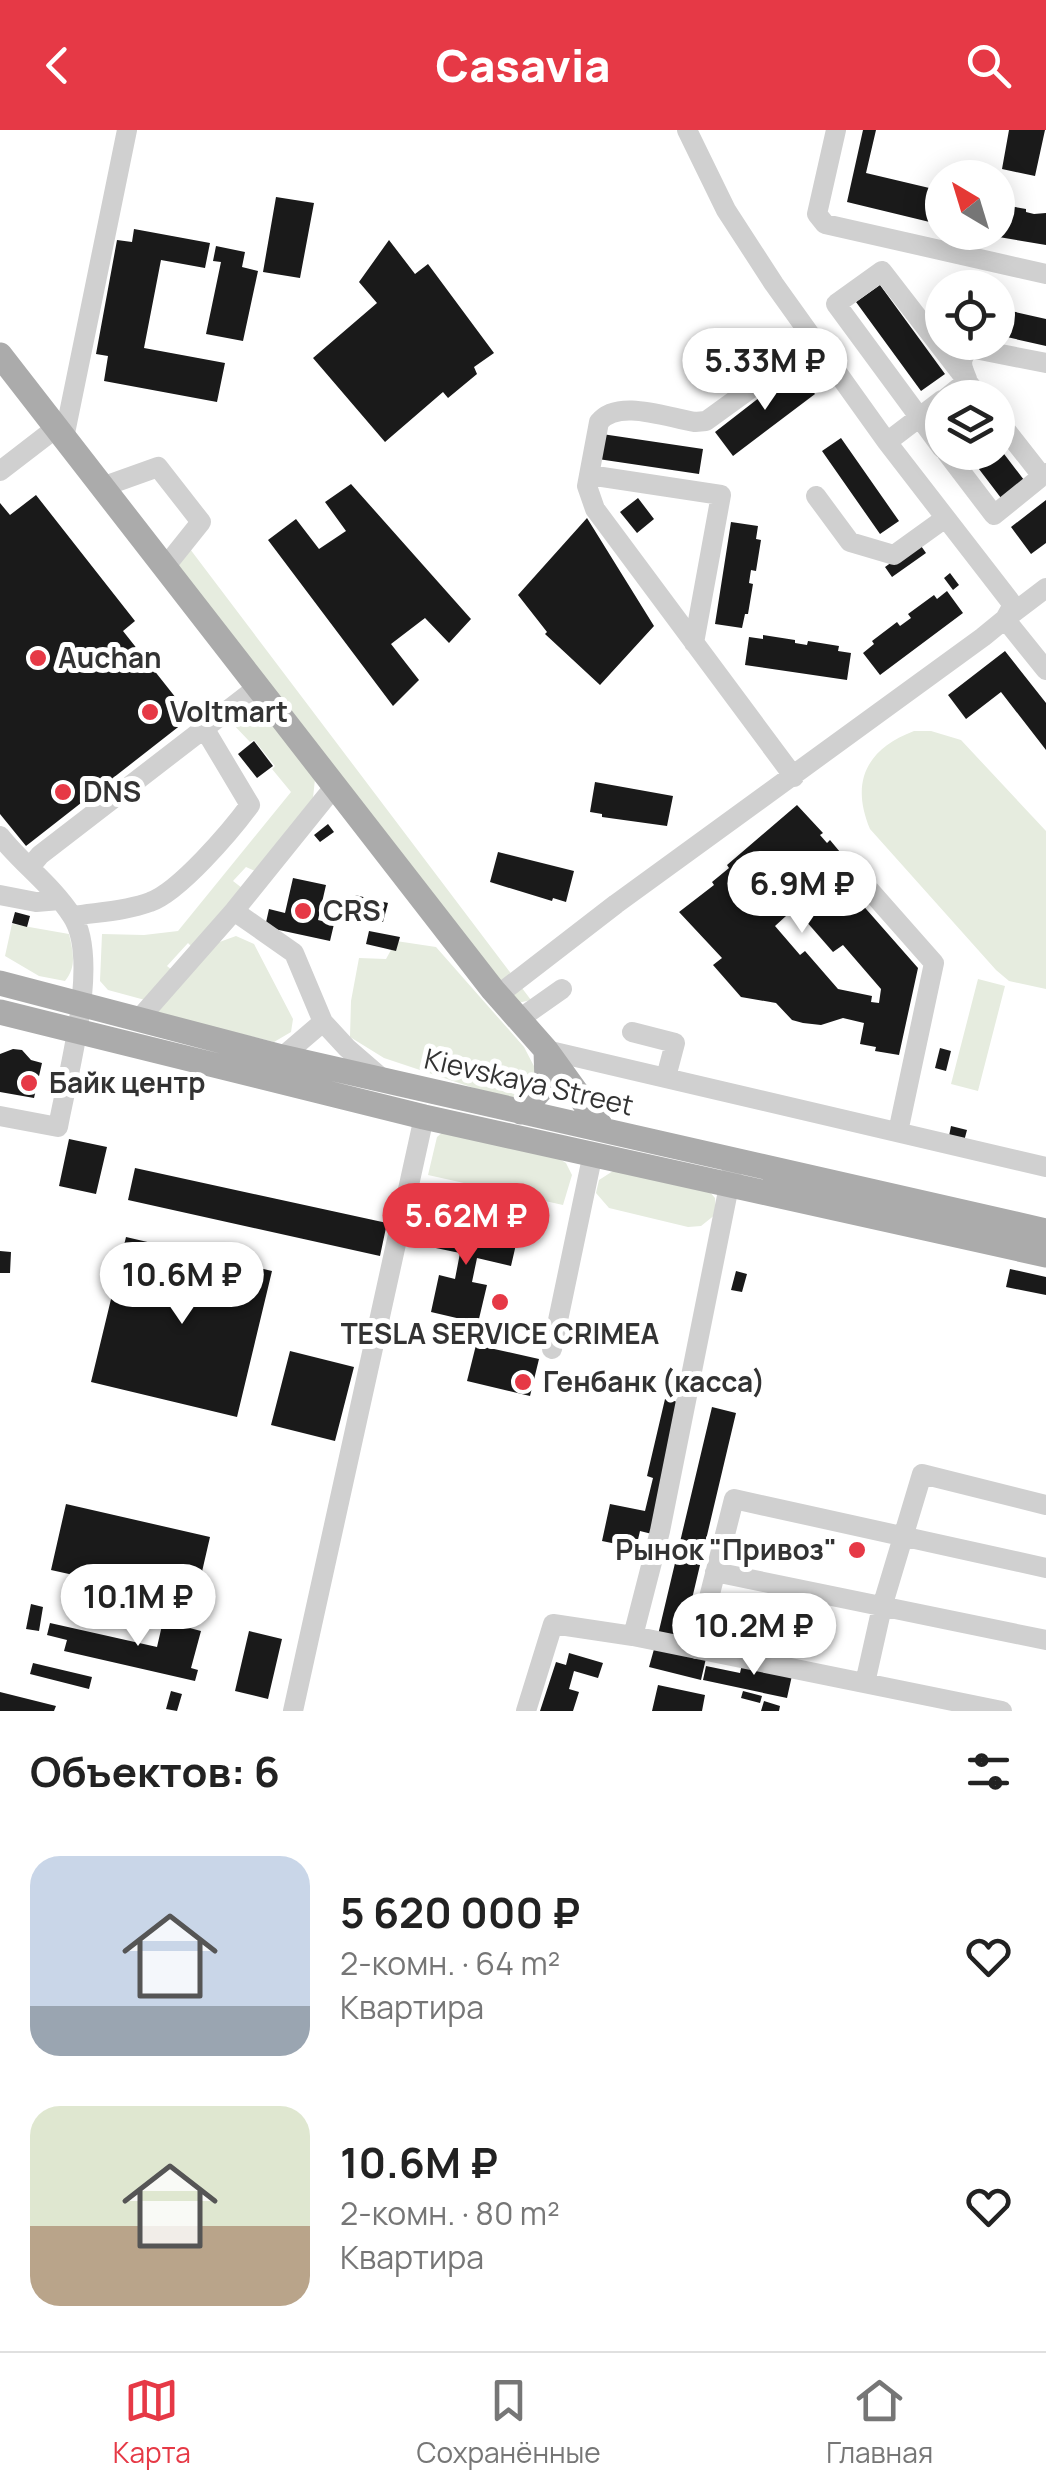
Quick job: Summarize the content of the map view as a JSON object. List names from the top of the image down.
{
  "streets": {
    "main road": ["Kievskaya Street"]
  },
  "places": [
    "Auchan",
    "Voltmart",
    "DNS",
    "CRS",
    "Байк центр",
    "TESLA SERVICE CRIMEA",
    "Генбанк (касса)",
    "Рынок \"Привоз\""
  ],
  "north": "top left",
  "page": {
    "header": "Casavia",
    "price": [
      "5.33M ₽",
      "6.9M ₽",
      "5.62M ₽",
      "10.6M ₽",
      "10.1M ₽",
      "10.2M ₽"
    ],
    "heading": "Объектов: 6",
    "list": [
      {
        "name": "5 620 000 ₽",
        "note": "2-комн. · 64 m² · Квартира"
      },
      {
        "name": "10.6M ₽",
        "note": "2-комн. · 80 m² · Квартира"
      }
    ],
    "tabs": ["Карта", "Сохранённые", "Главная"]
  }
}
